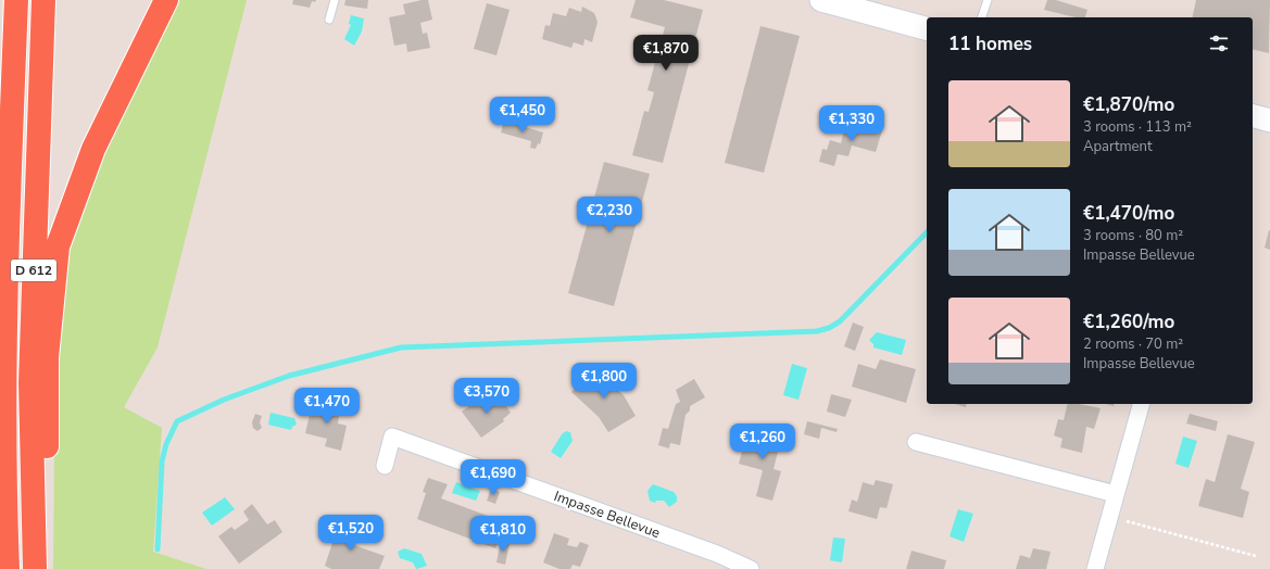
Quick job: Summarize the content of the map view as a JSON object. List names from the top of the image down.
{
  "streets": {
    "highway": ["D 612"],
    "street": ["Impasse Bellevue"]
  },
  "page": {
    "heading": "11 homes",
    "price": [
      "€1,870",
      "€1,450",
      "€1,330",
      "€2,230",
      "€1,800",
      "€3,570",
      "€1,470",
      "€1,260",
      "€1,690",
      "€1,520",
      "€1,810"
    ],
    "list": [
      {
        "name": "€1,870/mo",
        "note": "3 rooms · 113 m² · Apartment"
      },
      {
        "name": "€1,470/mo",
        "note": "3 rooms · 80 m² · Impasse Bellevue"
      },
      {
        "name": "€1,260/mo",
        "note": "2 rooms · 70 m² · Impasse Bellevue"
      }
    ]
  }
}
